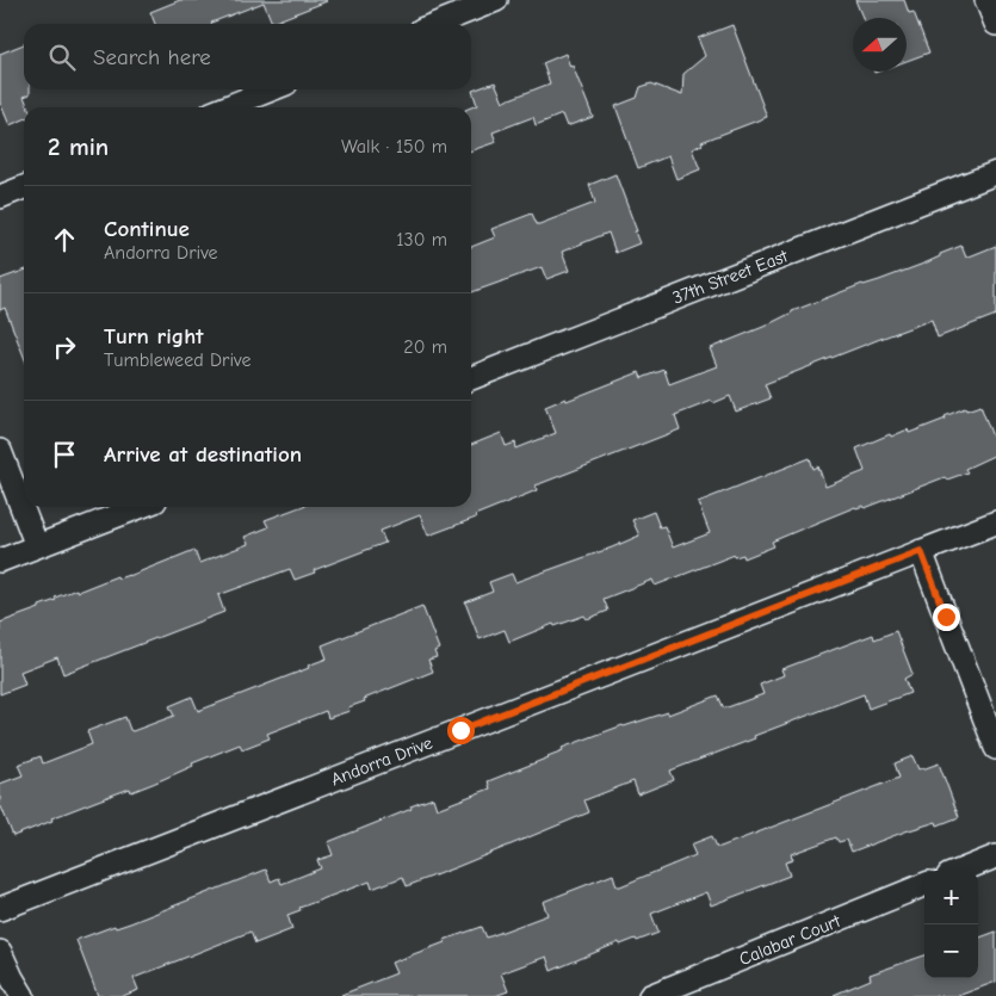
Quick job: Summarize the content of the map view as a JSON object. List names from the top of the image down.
{
  "streets": {
    "street": ["37th Street East", "Andorra Drive", "Calabar Court"]
  },
  "north": "left",
  "page": {
    "search": "Search here",
    "heading": ["2 min", "Walk · 150 m"],
    "list": [
      ["Continue", "Andorra Drive", "130 m"],
      ["Turn right", "Tumbleweed Drive", "20 m"],
      "Arrive at destination"
    ],
    "map_buttons": ["+", "−"]
  }
}
